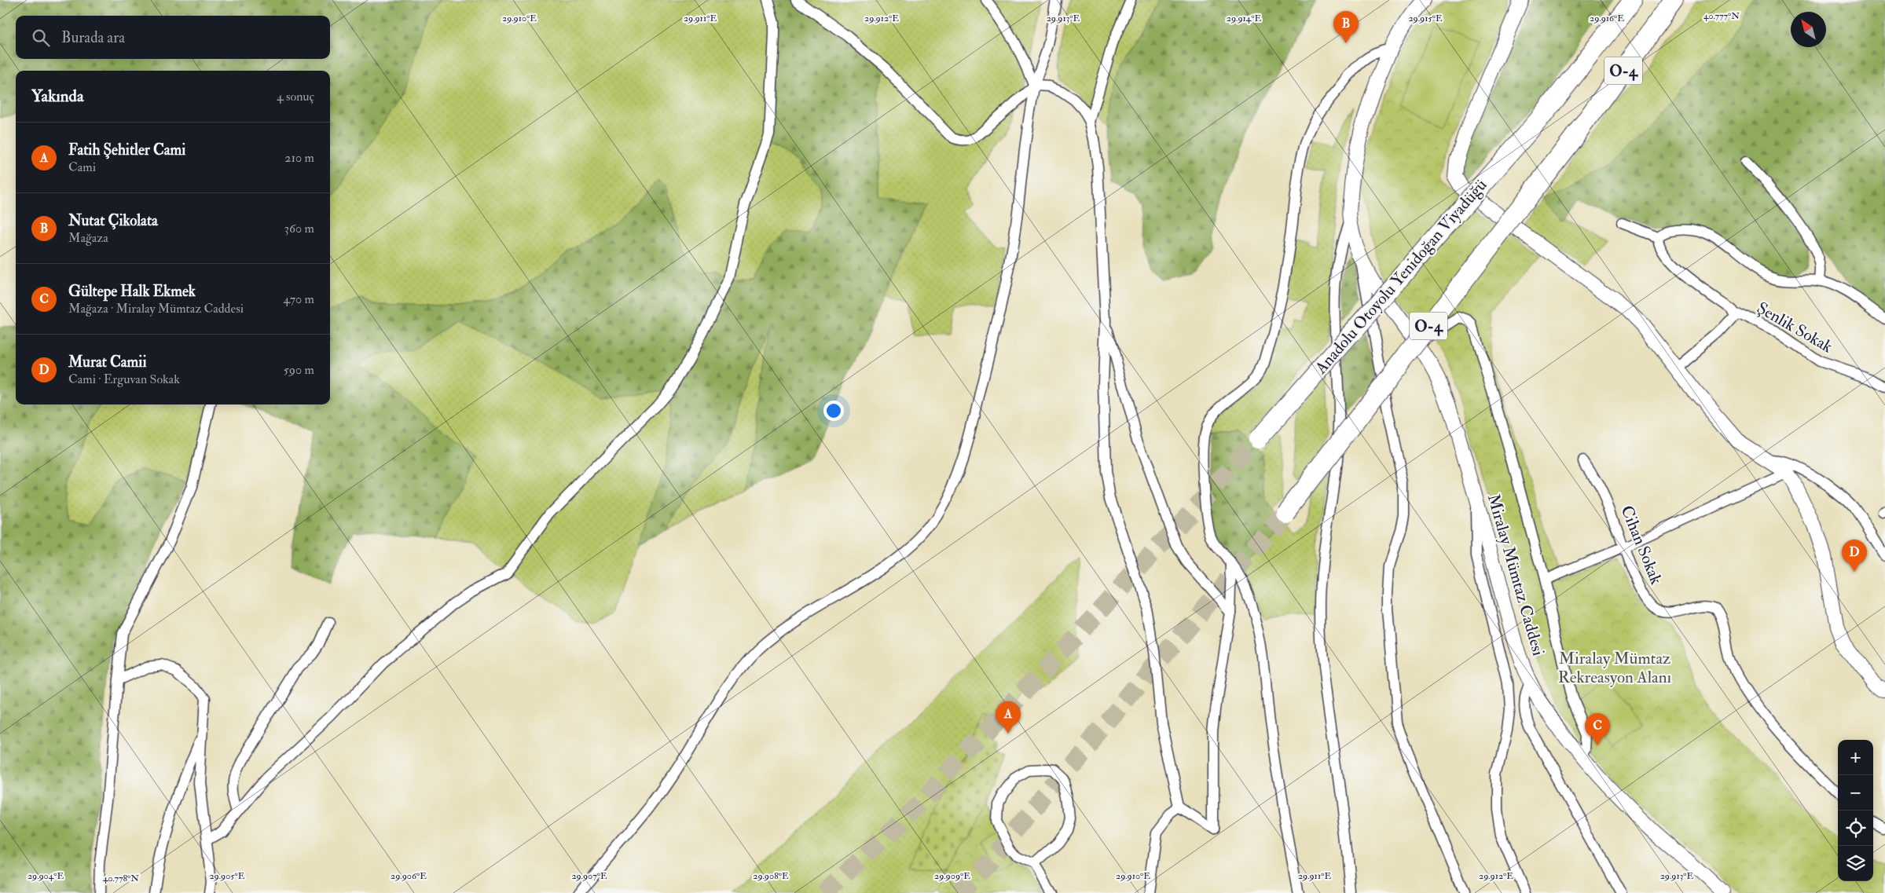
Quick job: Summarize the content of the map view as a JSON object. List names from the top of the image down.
{
  "streets": {
    "highway": ["O-4", "Anadolu Otoyolu Yenidoğan Viyadüğü"],
    "main road": ["Miralay Mümtaz Caddesi"],
    "street": ["Şenlik Sokak", "Cihan Sokak"]
  },
  "parks": ["Miralay Mümtaz Rekreasyon Alanı"],
  "north": "top left",
  "page": {
    "pins": [
      "B",
      "D",
      "A",
      "C"
    ],
    "search": "Burada ara",
    "heading": ["Yakında", "4 sonuç"],
    "list": [
      {
        "mark": "A",
        "name": "Fatih Şehitler Cami",
        "note": "Cami",
        "value": "210 m"
      },
      {
        "mark": "B",
        "name": "Nutat Çikolata",
        "note": "Mağaza",
        "value": "360 m"
      },
      {
        "mark": "C",
        "name": "Gültepe Halk Ekmek",
        "note": "Mağaza · Miralay Mümtaz Caddesi",
        "value": "470 m"
      },
      {
        "mark": "D",
        "name": "Murat Camii",
        "note": "Cami · Erguvan Sokak",
        "value": "590 m"
      }
    ],
    "map_buttons": ["+", "−"]
  },
  "coordinates": [
    "40.777°N",
    "29.916°E",
    "29.910°E",
    "29.911°E",
    "29.912°E",
    "29.913°E",
    "29.914°E",
    "29.915°E",
    "29.904°E",
    "29.905°E",
    "29.906°E",
    "29.907°E",
    "29.908°E",
    "29.909°E",
    "40.778°N"
  ]
}
